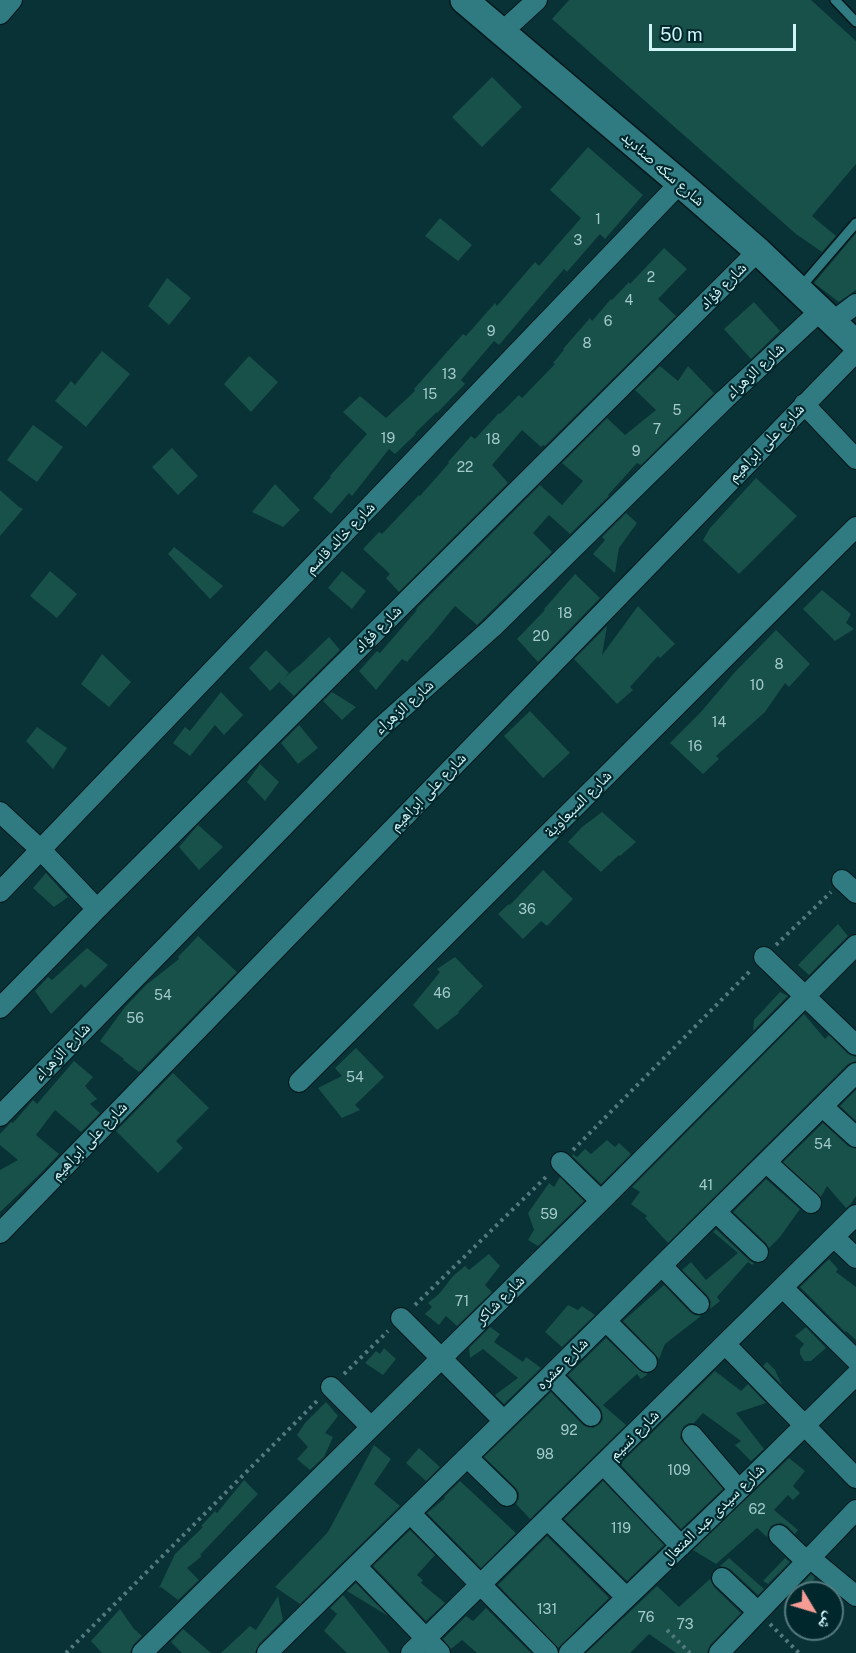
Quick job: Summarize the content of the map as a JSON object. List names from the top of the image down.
{
  "streets": {
    "street": [
      "شارع سكه صناديد",
      "شارع فؤاد",
      "شارع الزهراء",
      "شارع على ابراهيم",
      "شارع خالد قاسم",
      "شارع السبعاوية",
      "شارع شاكر",
      "شارع عشره",
      "شارع نسيم",
      "شارع سيدى عبد المتعال"
    ]
  },
  "crossings": [
    ["شارع سكه صناديد", "شارع فؤاد"],
    ["شارع سكه صناديد", "شارع الزهراء"],
    ["شارع سكه صناديد", "شارع خالد قاسم"]
  ],
  "house_numbers": [
    "1",
    "3",
    "2",
    "4",
    "6",
    "9",
    "8",
    "13",
    "15",
    "5",
    "7",
    "19",
    "18",
    "9",
    "22",
    "18",
    "20",
    "8",
    "10",
    "14",
    "16",
    "36",
    "46",
    "54",
    "56",
    "54",
    "54",
    "41",
    "59",
    "71",
    "92",
    "98",
    "109",
    "62",
    "119",
    "131",
    "76",
    "73"
  ],
  "scale_bar": "50 m",
  "north": "bottom right"
}
